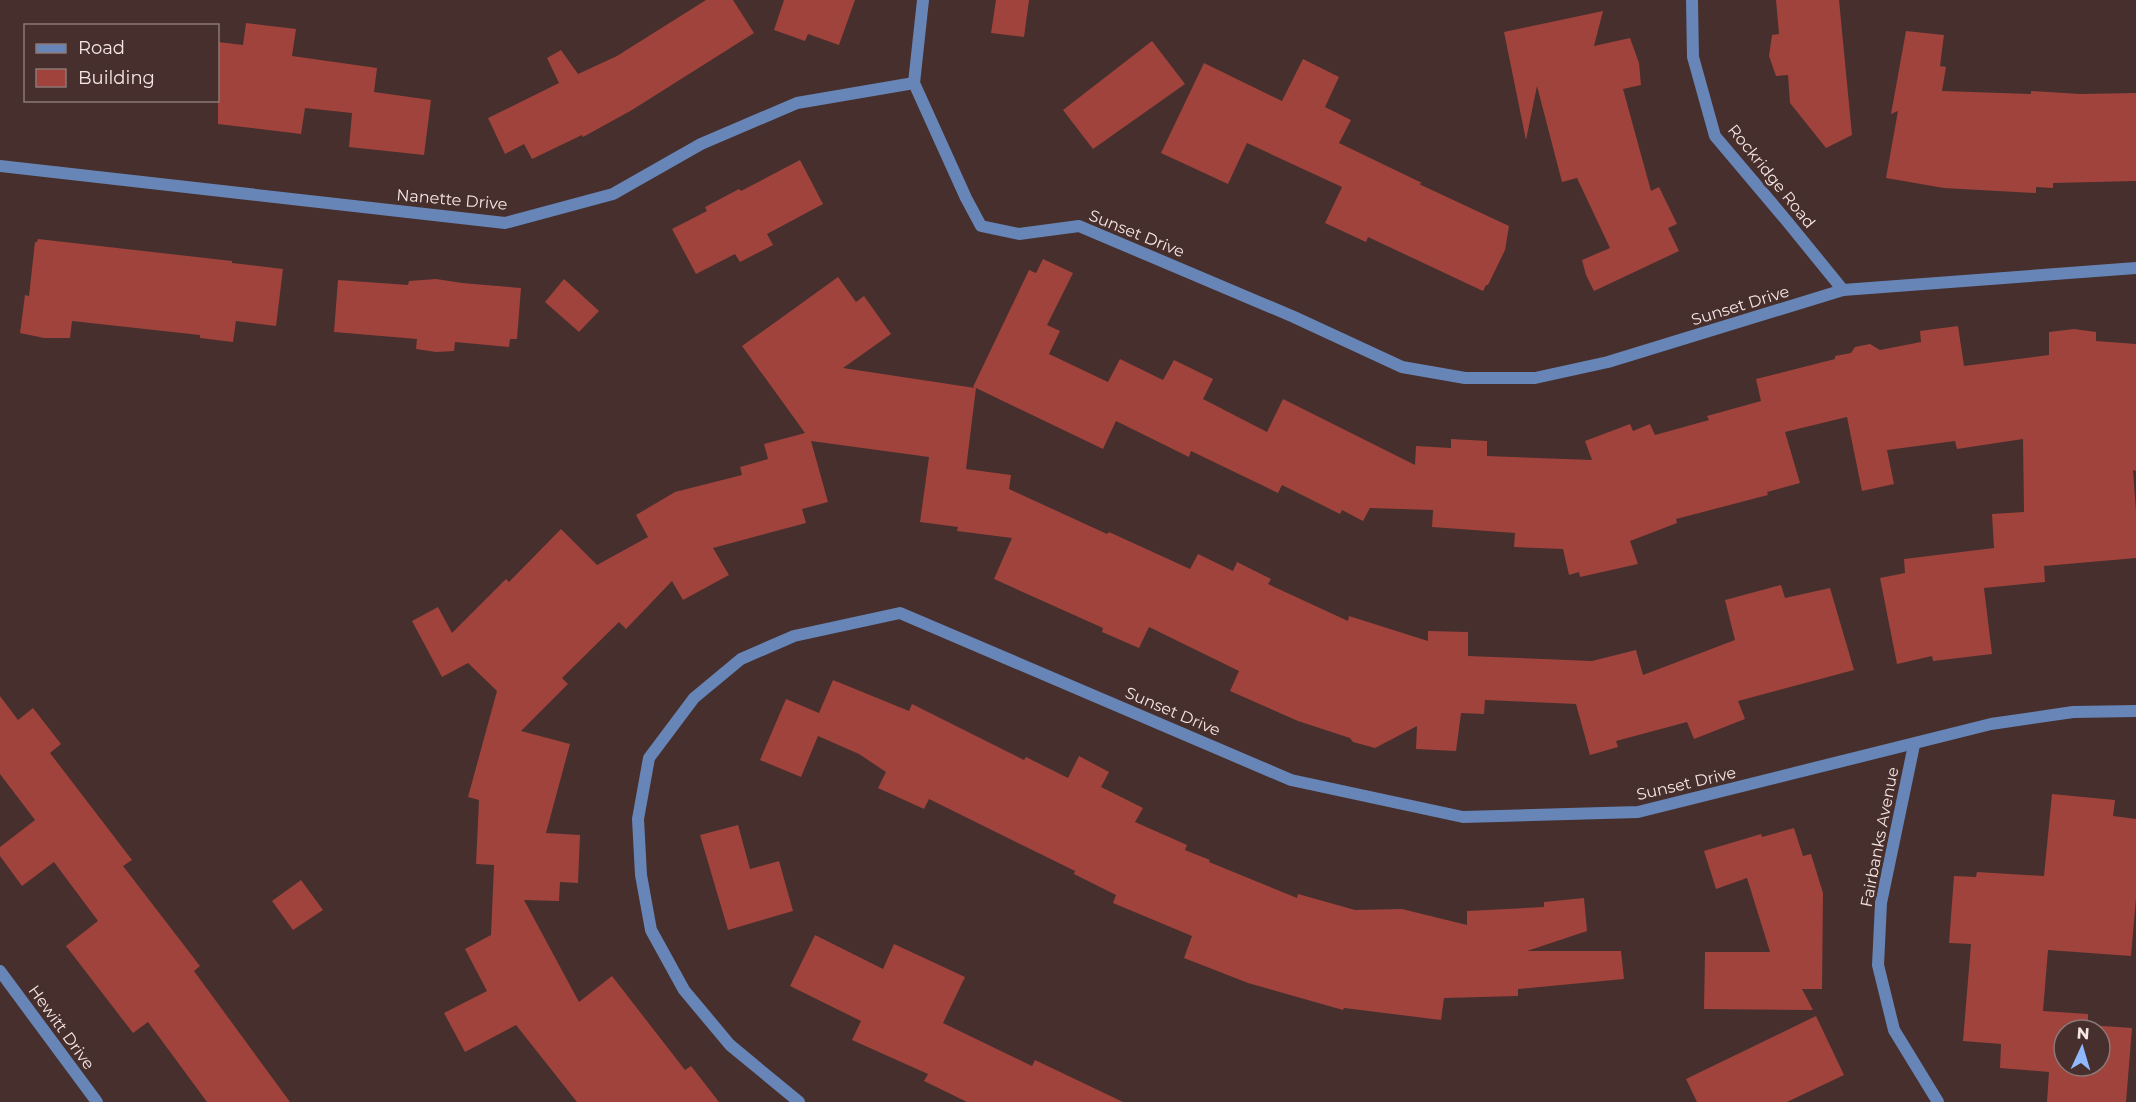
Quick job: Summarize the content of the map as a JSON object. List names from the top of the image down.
{
  "streets": {
    "street": [
      "Rockridge Road",
      "Nanette Drive",
      "Sunset Drive",
      "Fairbanks Avenue",
      "Hewitt Drive"
    ]
  },
  "crossings": [
    ["Rockridge Road", "Sunset Drive"],
    ["Nanette Drive", "Sunset Drive"],
    ["Sunset Drive", "Fairbanks Avenue"]
  ],
  "legend": ["Road", "Building"],
  "north": "top"
}
